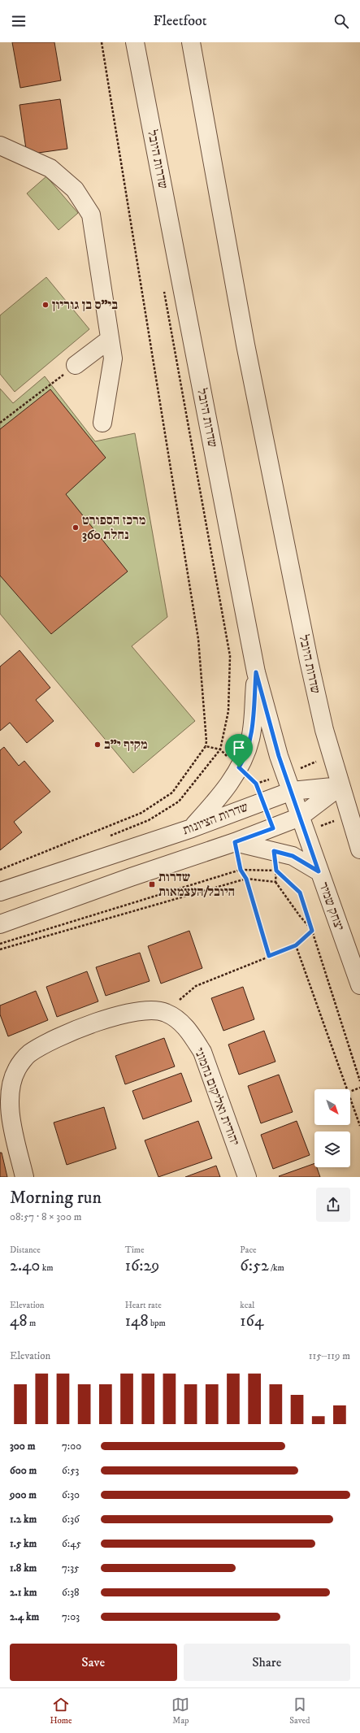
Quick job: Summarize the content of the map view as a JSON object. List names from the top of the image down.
{
  "streets": {
    "street": [
      "שדרות היובל",
      "שדרות הציונות",
      "יצחק שמיר",
      "יהודית ואליקום נחמוני"
    ]
  },
  "crossings": [
    ["שדרות היובל", "שדרות הציונות"],
    ["שדרות היובל", "יצחק שמיר"],
    ["שדרות הציונות", "יצחק שמיר"]
  ],
  "places": {
    "other": ["בי\"ס בן גוריון", "מרכז הספורט 360 נחלת", "מקיף י\"ב"],
    "transit": ["שדרות היובל/העצמאות"]
  },
  "north": "bottom right",
  "page": {
    "header": "Fleetfoot",
    "heading": ["Morning run", "08:57 · 8 × 300 m"],
    "stats": [
      ["Distance", "2.40 km"],
      ["Time", "16:29"],
      ["Pace", "6:52 /km"],
      ["Elevation", "48 m"],
      ["Heart rate", "148 bpm"],
      ["kcal", "164"]
    ],
    "chart": ["Elevation", "115–119 m"],
    "list": [
      {
        "name": "300 m",
        "note": "7:00"
      },
      {
        "name": "600 m",
        "note": "6:53"
      },
      {
        "name": "900 m",
        "note": "6:30"
      },
      {
        "name": "1.2 km",
        "note": "6:36"
      },
      {
        "name": "1.5 km",
        "note": "6:45"
      },
      {
        "name": "1.8 km",
        "note": "7:35"
      },
      {
        "name": "2.1 km",
        "note": "6:38"
      },
      {
        "name": "2.4 km",
        "note": "7:03"
      }
    ],
    "buttons": ["Save", "Share"],
    "tabs": ["Home", "Map", "Saved"]
  }
}
